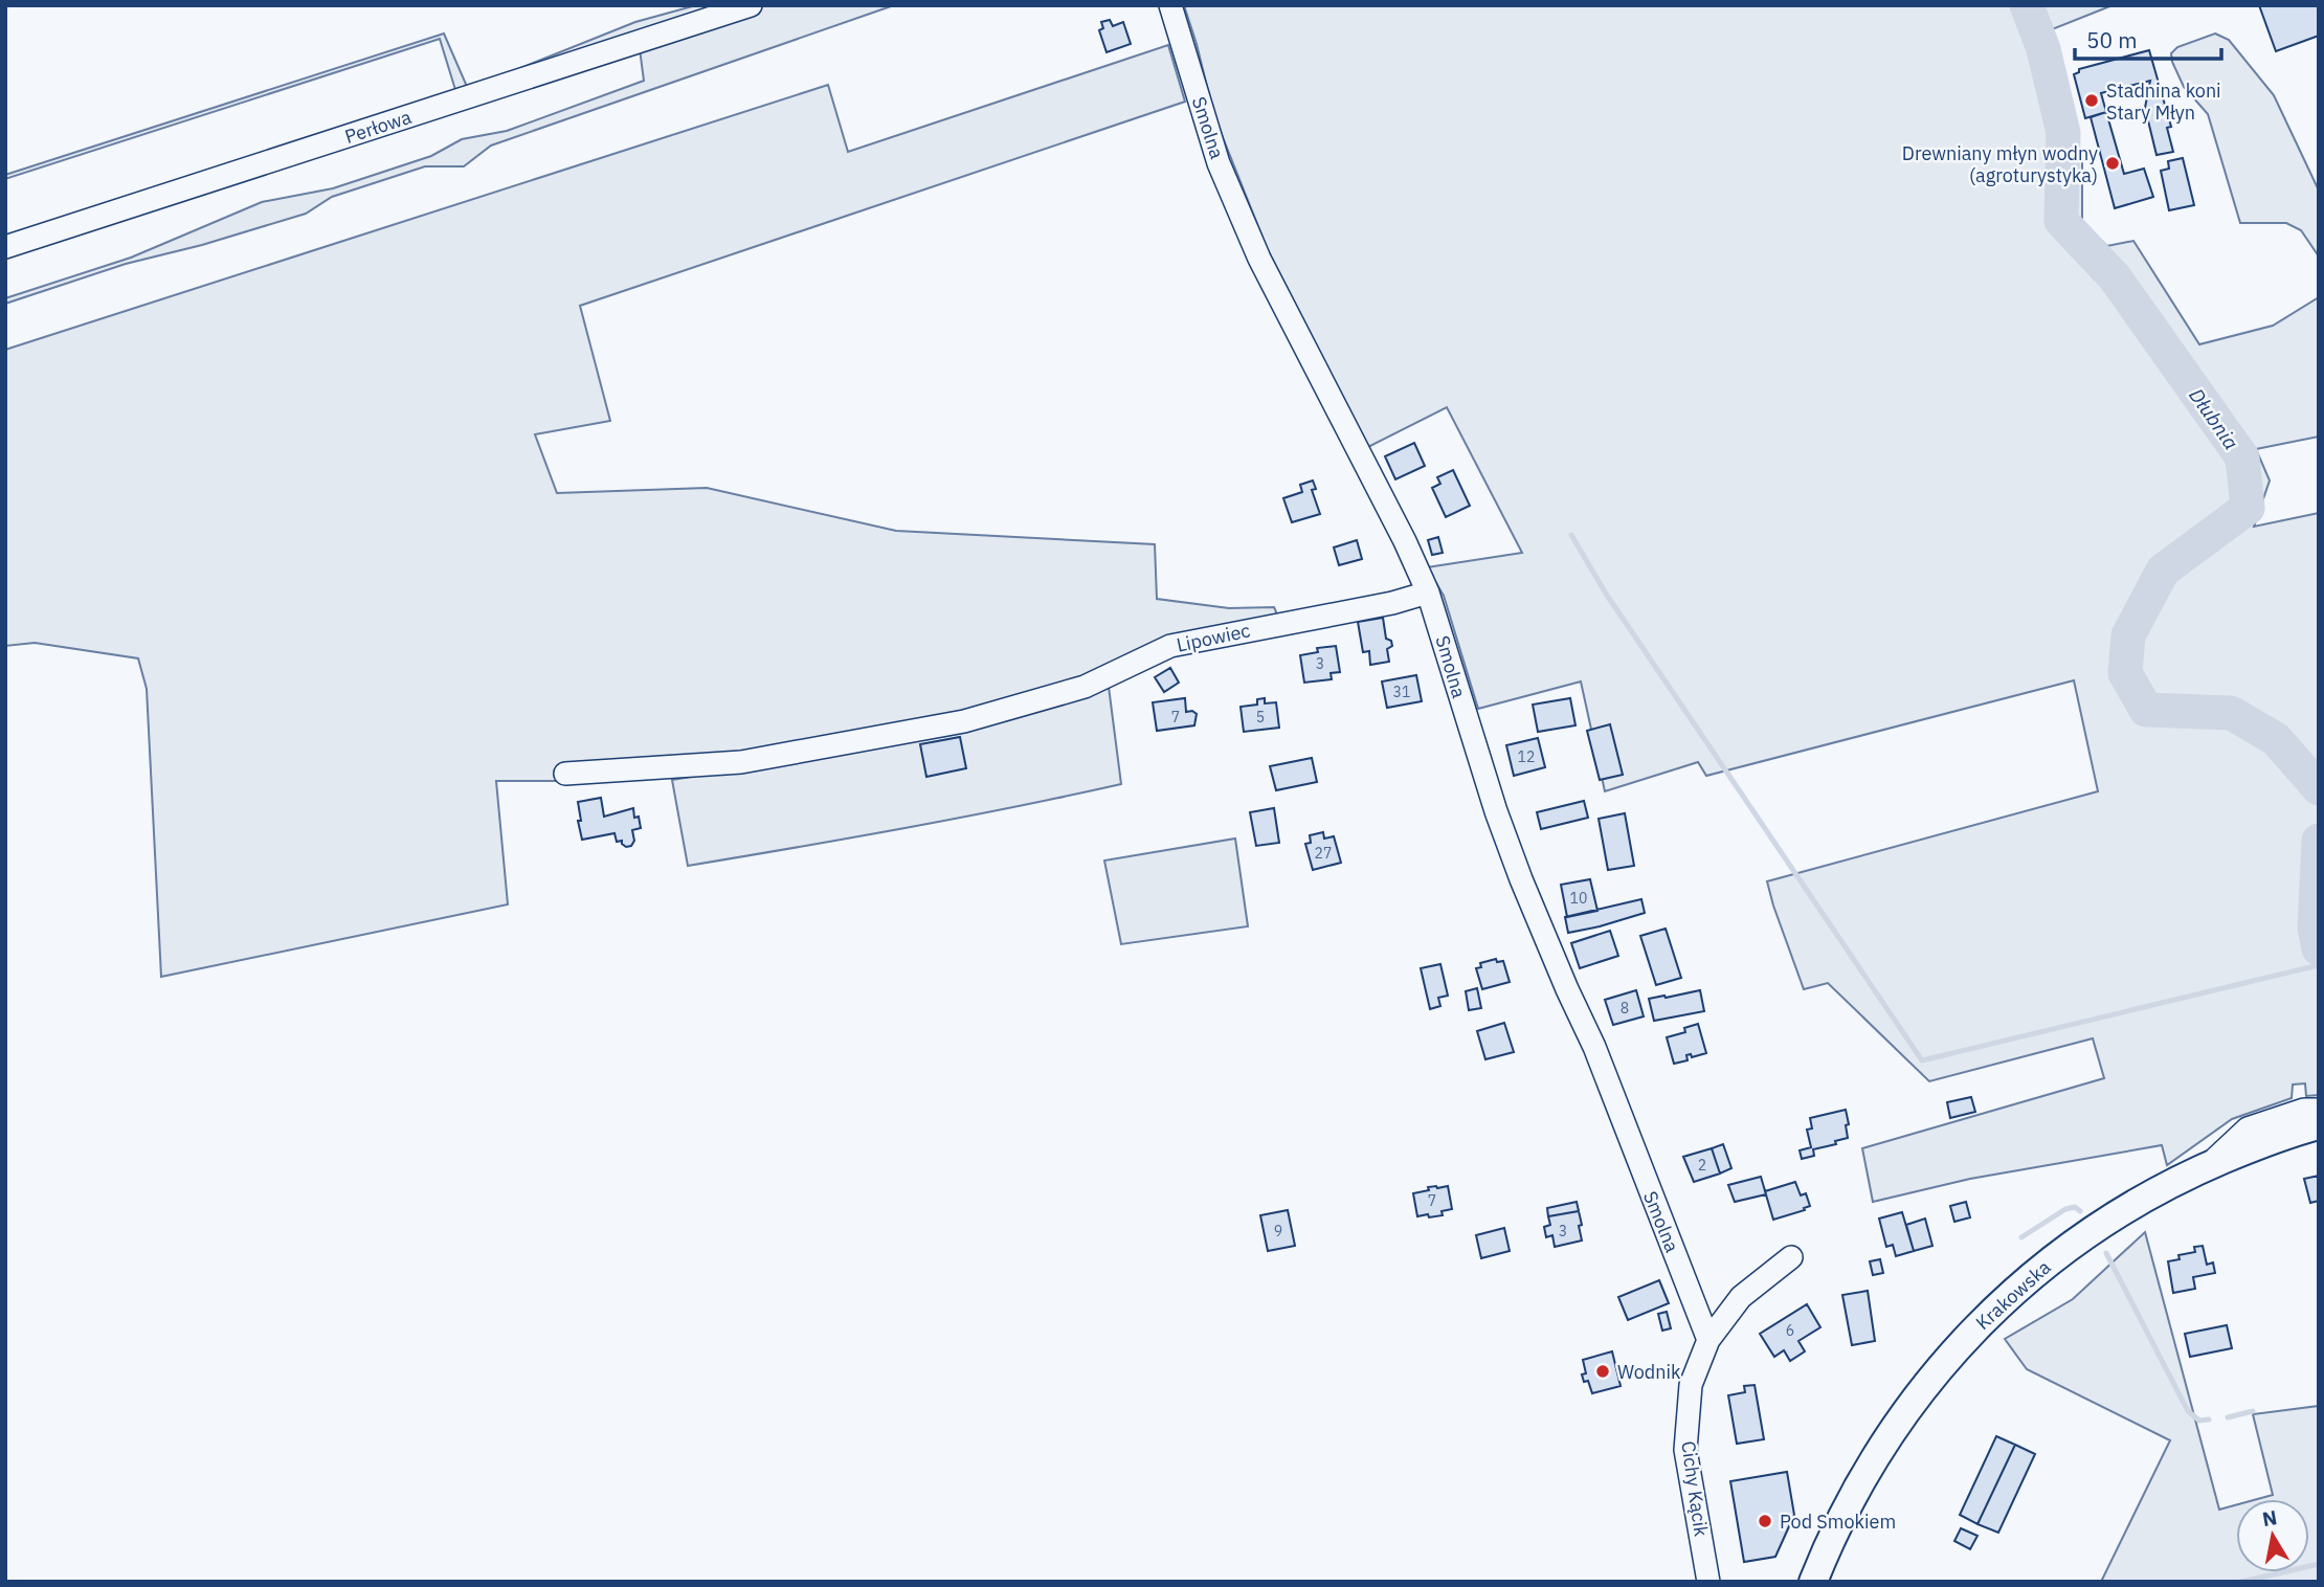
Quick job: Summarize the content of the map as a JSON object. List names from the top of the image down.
{
  "streets": {
    "main road": ["Krakowska"],
    "street": [
      "Perłowa",
      "Smolna",
      "Lipowiec",
      "Cichy Kącik"
    ]
  },
  "crossings": [
    ["Smolna", "Lipowiec"],
    ["Smolna", "Cichy Kącik"]
  ],
  "water": ["Dłubnia"],
  "places": [
    "Stadnina koni Stary Młyn",
    "Drewniany młyn wodny (agroturystyka)",
    "Wodnik",
    "Pod Smokiem"
  ],
  "house_numbers": [
    "3",
    "31",
    "7",
    "5",
    "12",
    "27",
    "10",
    "8",
    "2",
    "7",
    "9",
    "3",
    "6"
  ],
  "scale_bar": "50 m",
  "north": "top"
}
